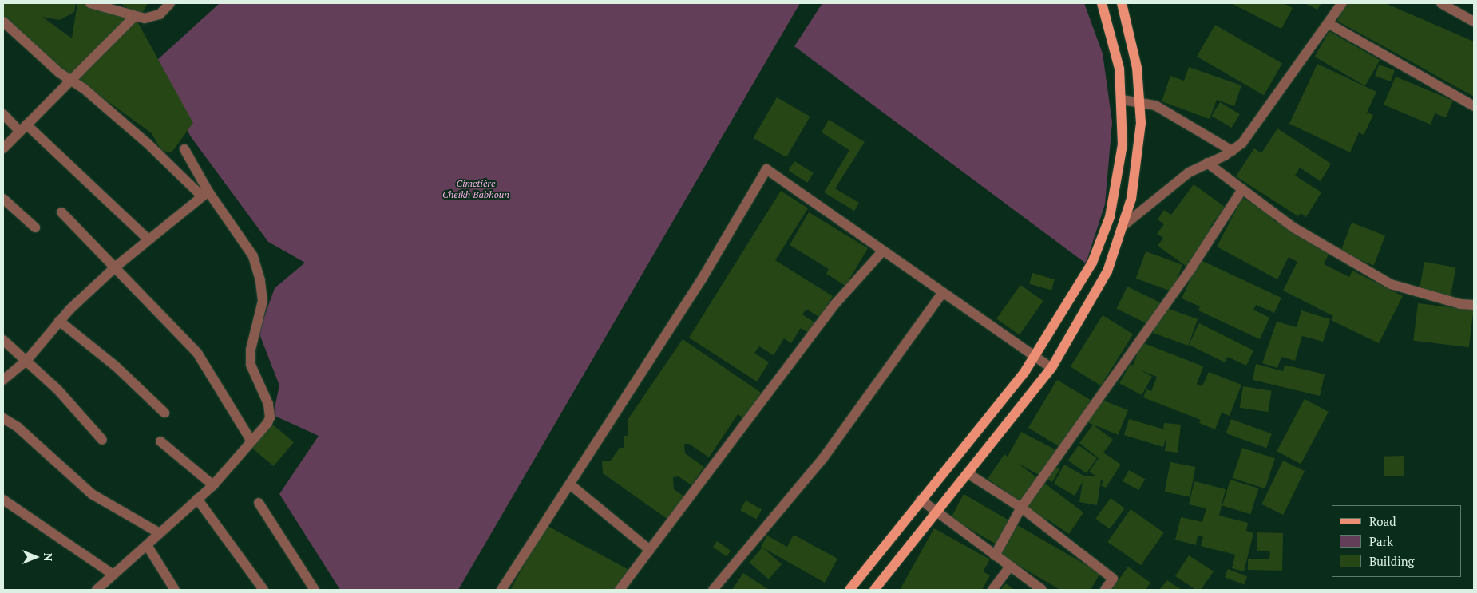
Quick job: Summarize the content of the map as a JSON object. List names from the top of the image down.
{
  "parks": ["Cimetière Cheikh Babhoun"],
  "legend": ["Road", "Park", "Building"],
  "north": "right"
}
